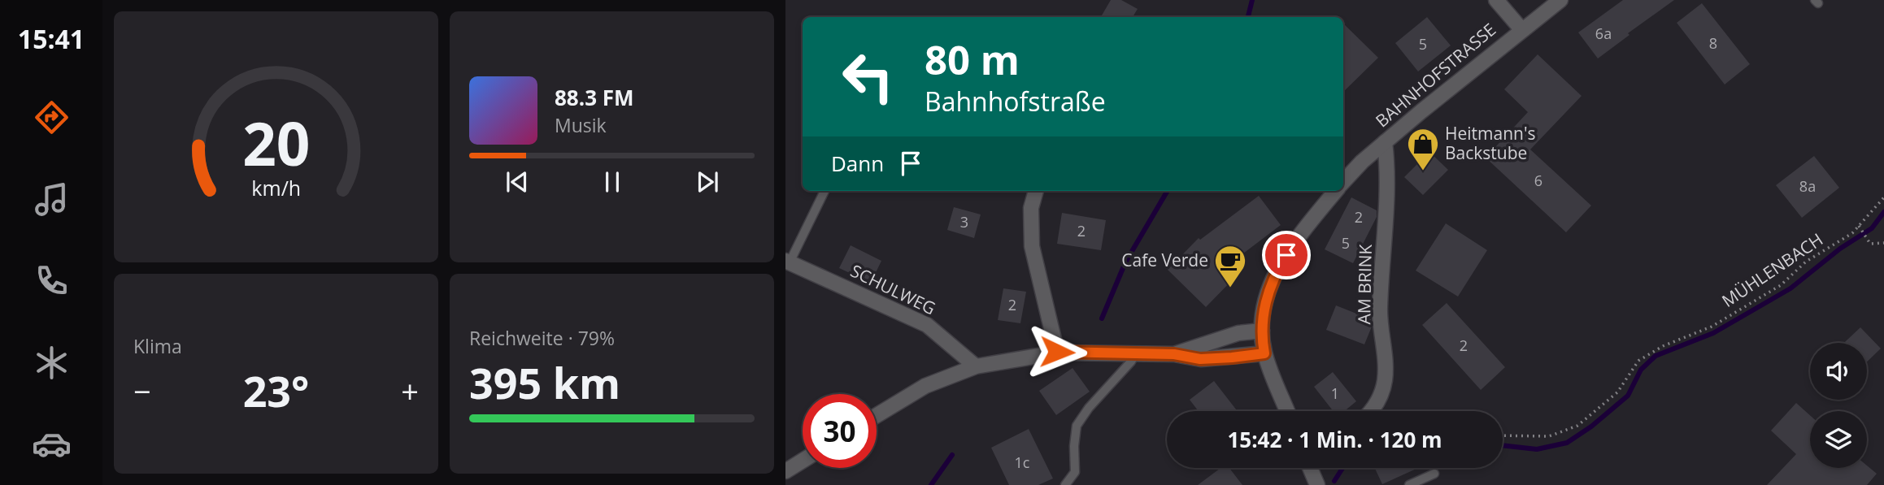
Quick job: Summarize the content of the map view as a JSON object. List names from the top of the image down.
{
  "streets": {
    "street": ["BAHNHOFSTRASSE", "AM BRINK", "SCHULWEG"],
    "path": ["MÜHLENBACH"]
  },
  "crossings": [
    ["BAHNHOFSTRASSE", "AM BRINK"]
  ],
  "places": {
    "shop": ["Heitmann's Backstube"],
    "cafe": ["Cafe Verde"]
  },
  "house_numbers": [
    "6a",
    "8",
    "5",
    "6",
    "8a",
    "2",
    "3",
    "2",
    "5",
    "2",
    "2",
    "1",
    "1c"
  ],
  "page": {
    "tabs": "15:41",
    "turn": ["80 m", "Bahnhofstraße"],
    "song": ["88.3 FM", "Musik"],
    "then": "Dann",
    "tile": [
      "Klima",
      ["Reichweite · 79%", "395 km"]
    ],
    "heat": ["−", "23°", "+"],
    "limit": "30",
    "trip": "15:42 · 1 Min. · 120 m",
    "gauge": ["20", "km/h"]
  }
}
